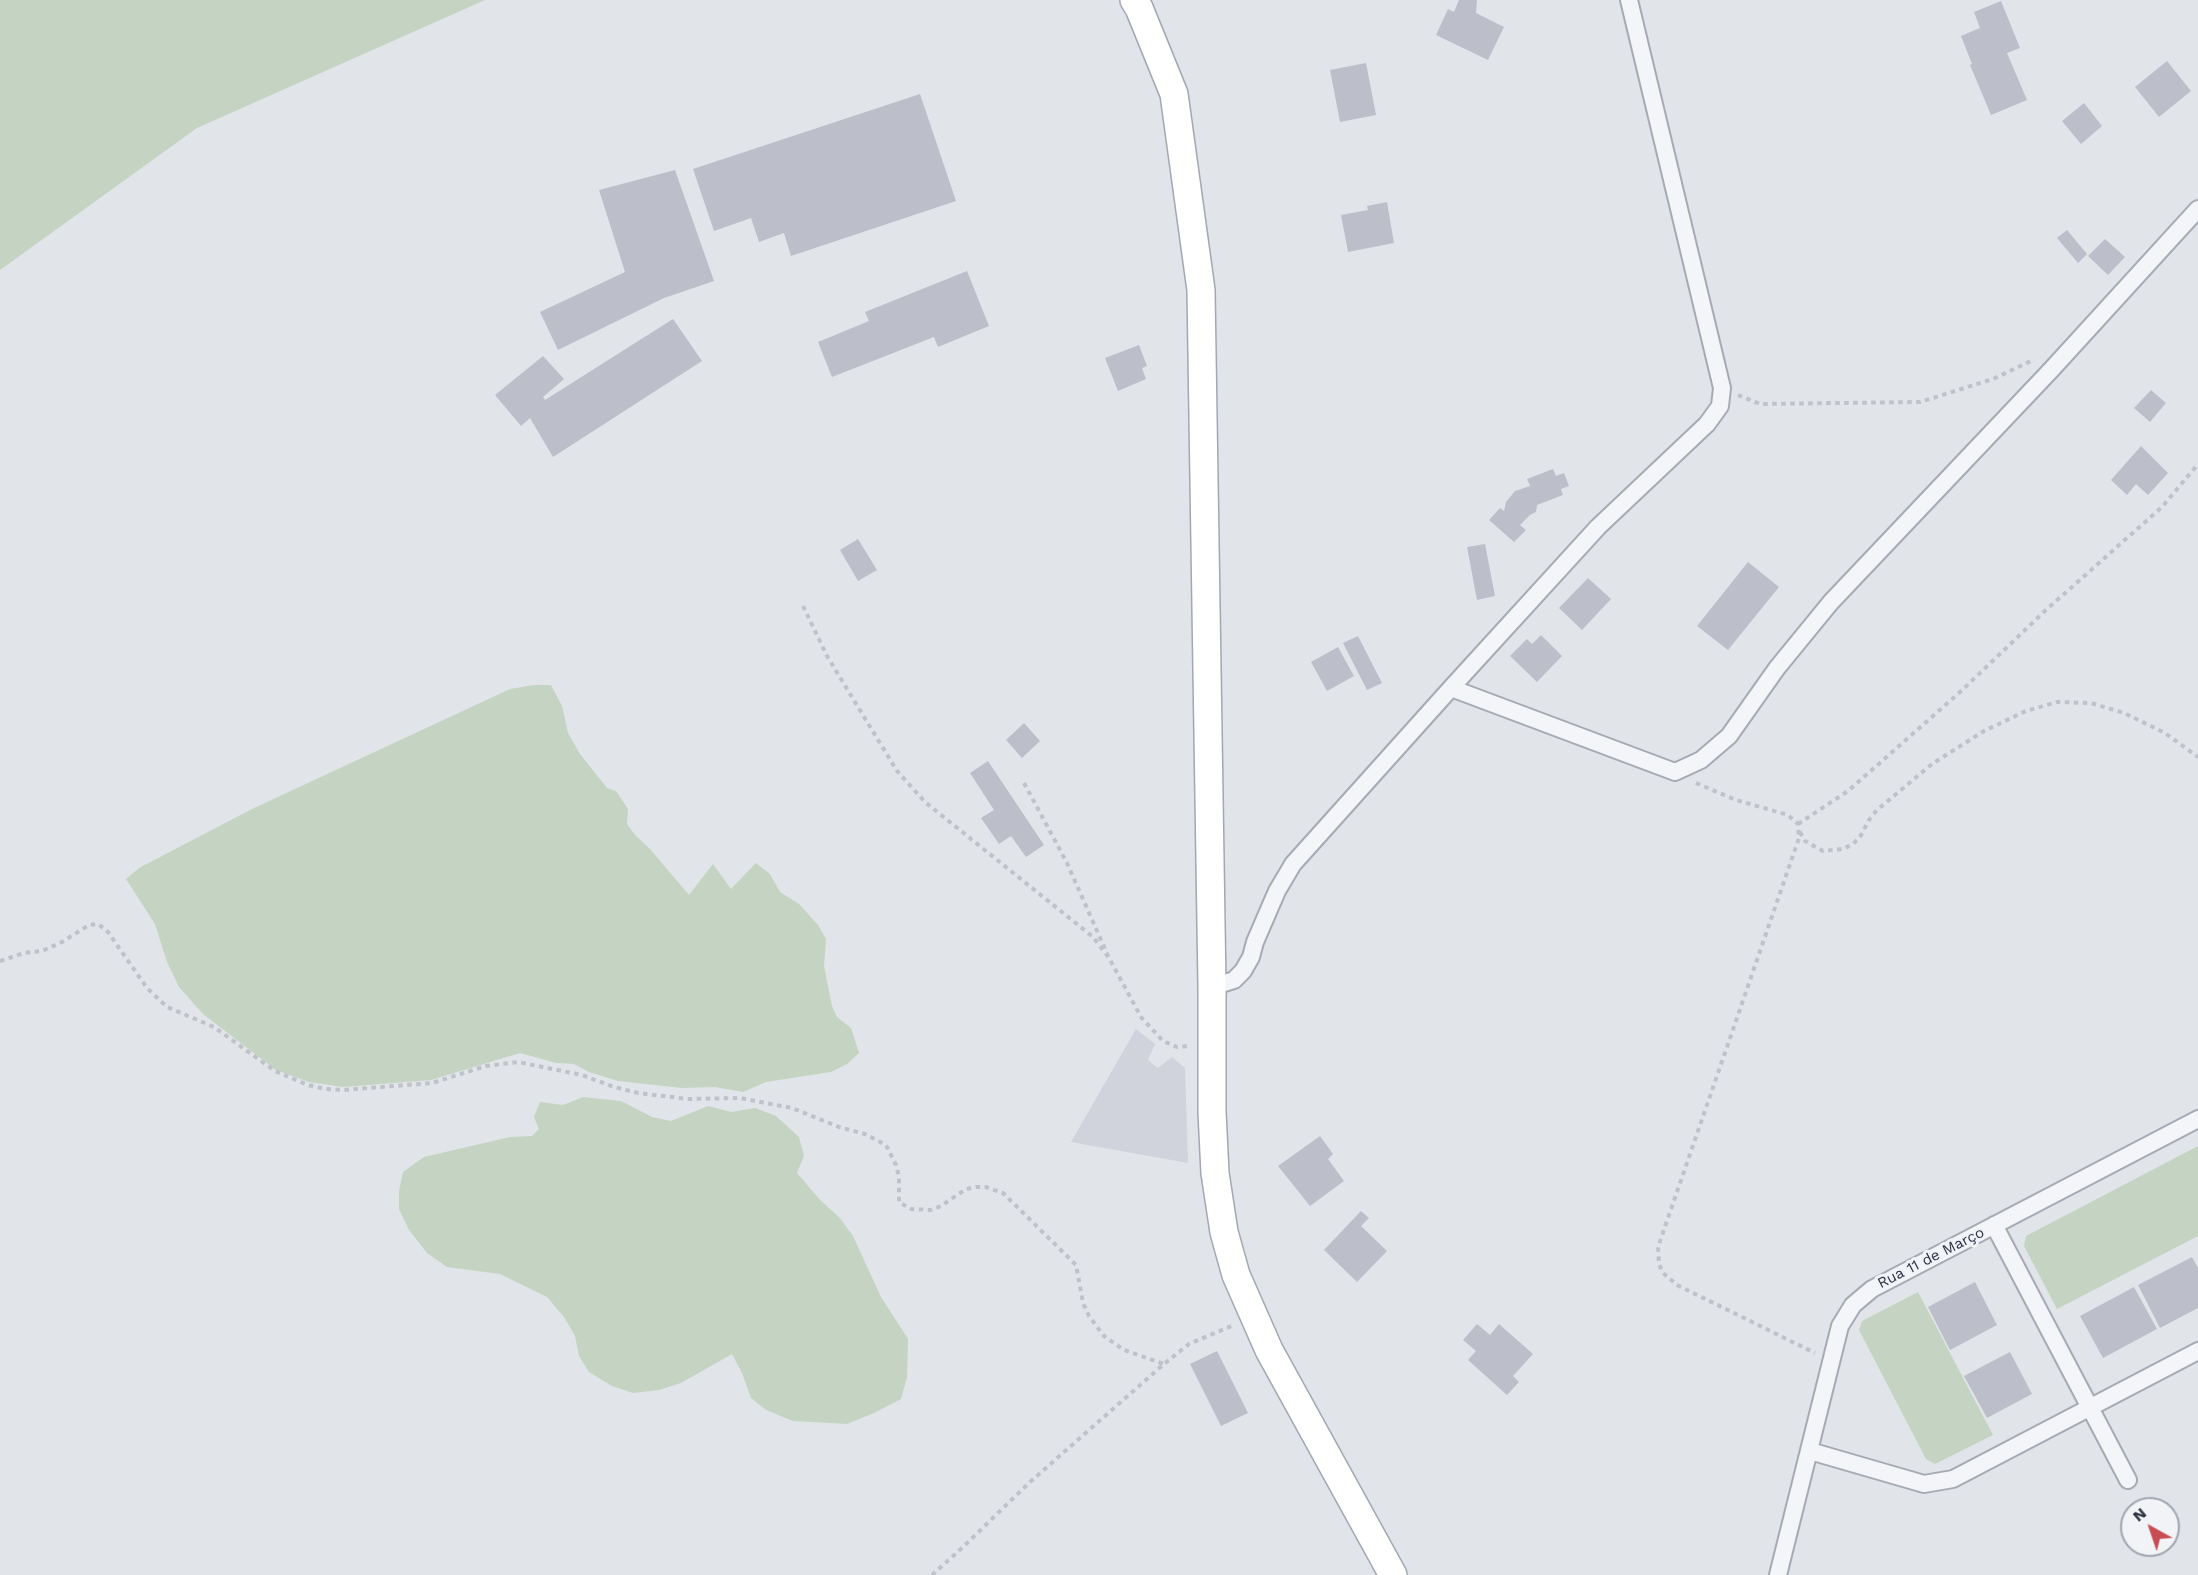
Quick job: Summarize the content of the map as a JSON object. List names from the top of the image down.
{
  "streets": {
    "street": ["Rua 11 de Março"]
  },
  "north": "top left"
}
